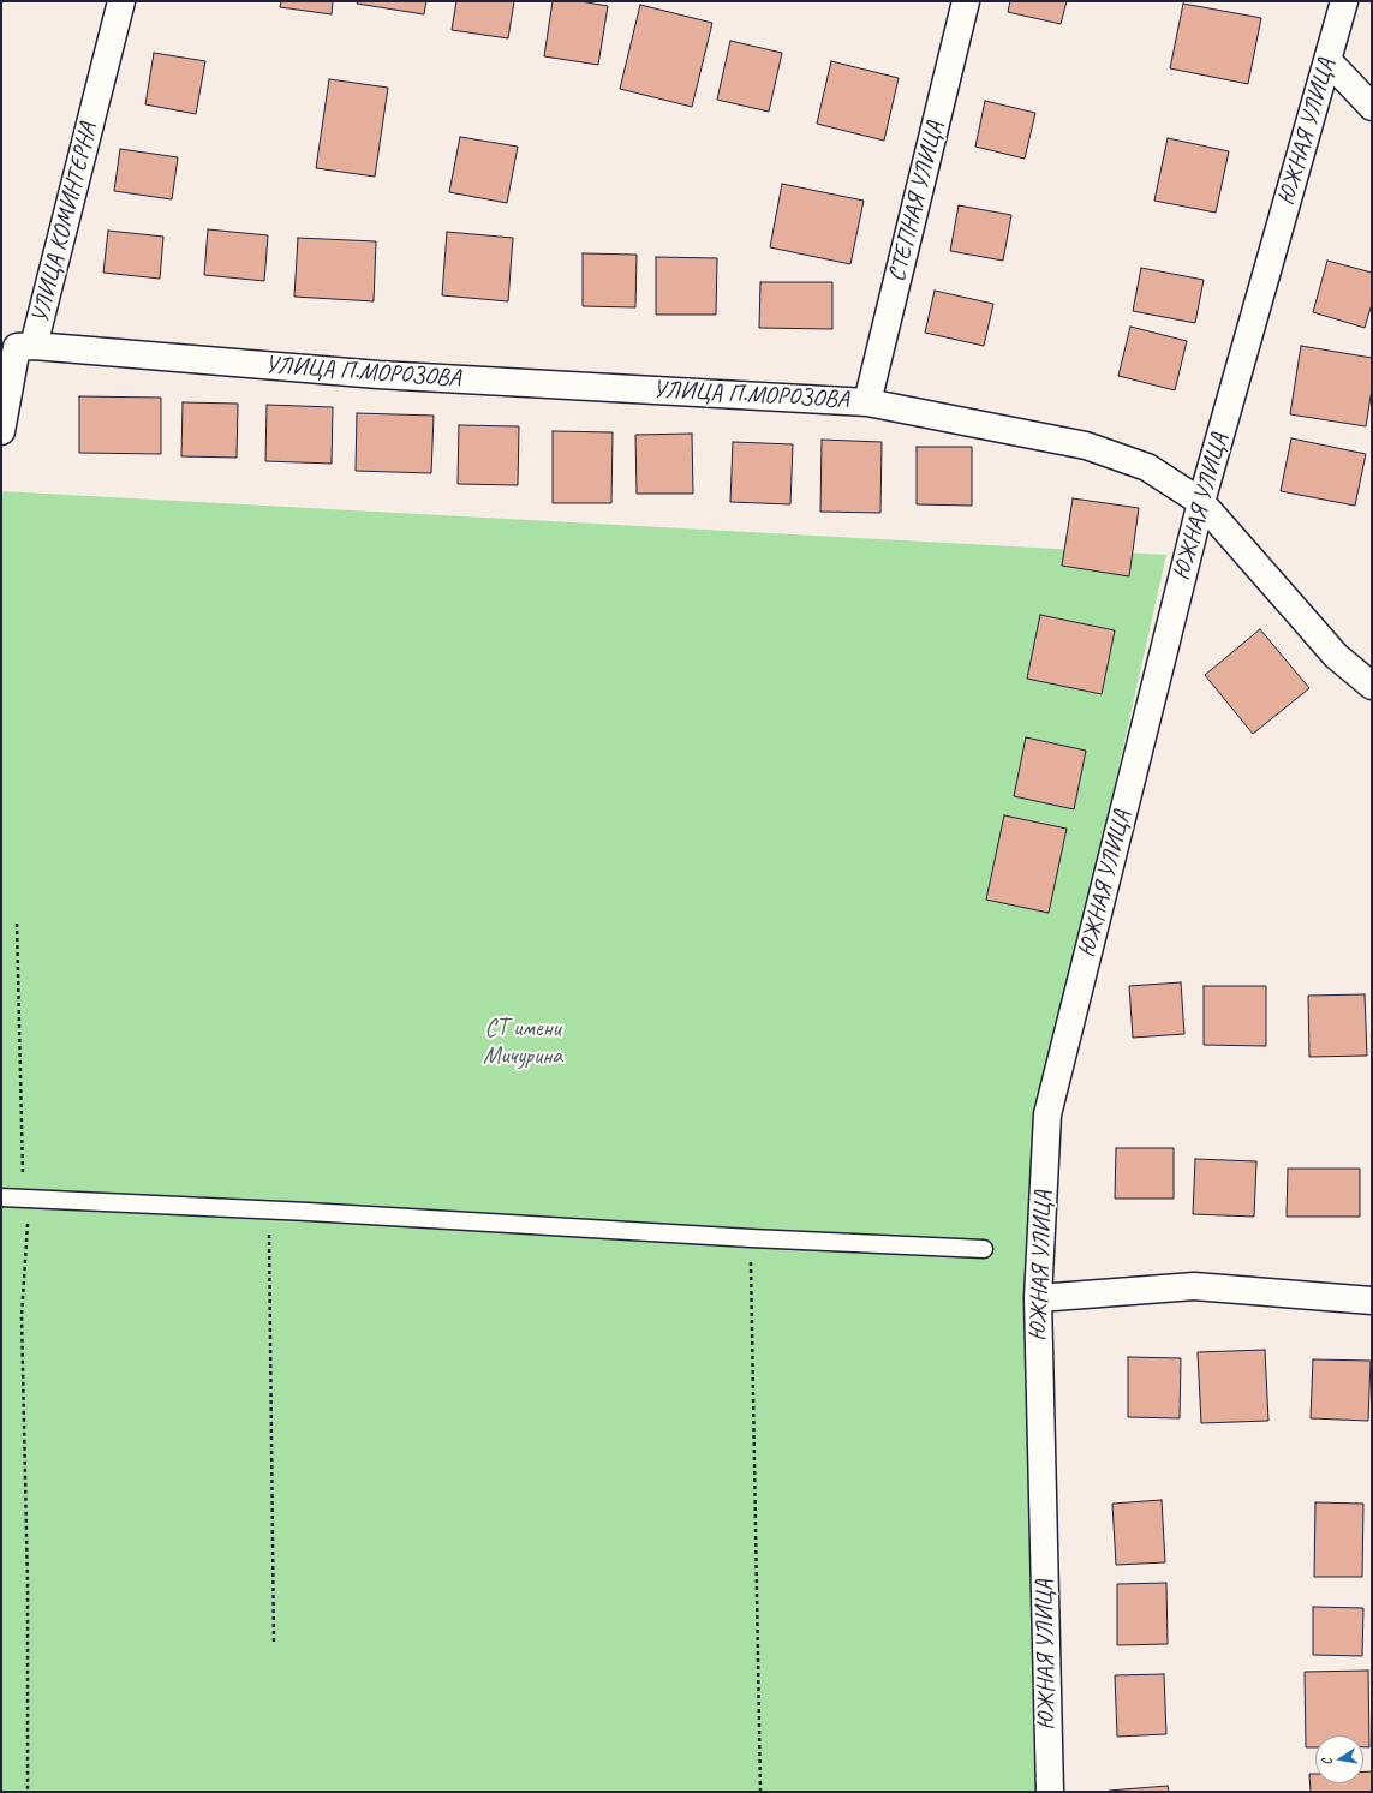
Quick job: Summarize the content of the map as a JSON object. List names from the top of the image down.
{
  "streets": {
    "street": [
      "ЮЖНАЯ УЛИЦА",
      "СТЕПНАЯ УЛИЦА",
      "УЛИЦА КОМИНТЕРНА",
      "УЛИЦА П.МОРОЗОВА"
    ]
  },
  "crossings": [
    ["ЮЖНАЯ УЛИЦА", "УЛИЦА П.МОРОЗОВА"],
    ["СТЕПНАЯ УЛИЦА", "УЛИЦА П.МОРОЗОВА"],
    ["УЛИЦА КОМИНТЕРНА", "УЛИЦА П.МОРОЗОВА"]
  ],
  "parks": ["СТ имени Мичурина"],
  "north": "left"
}
